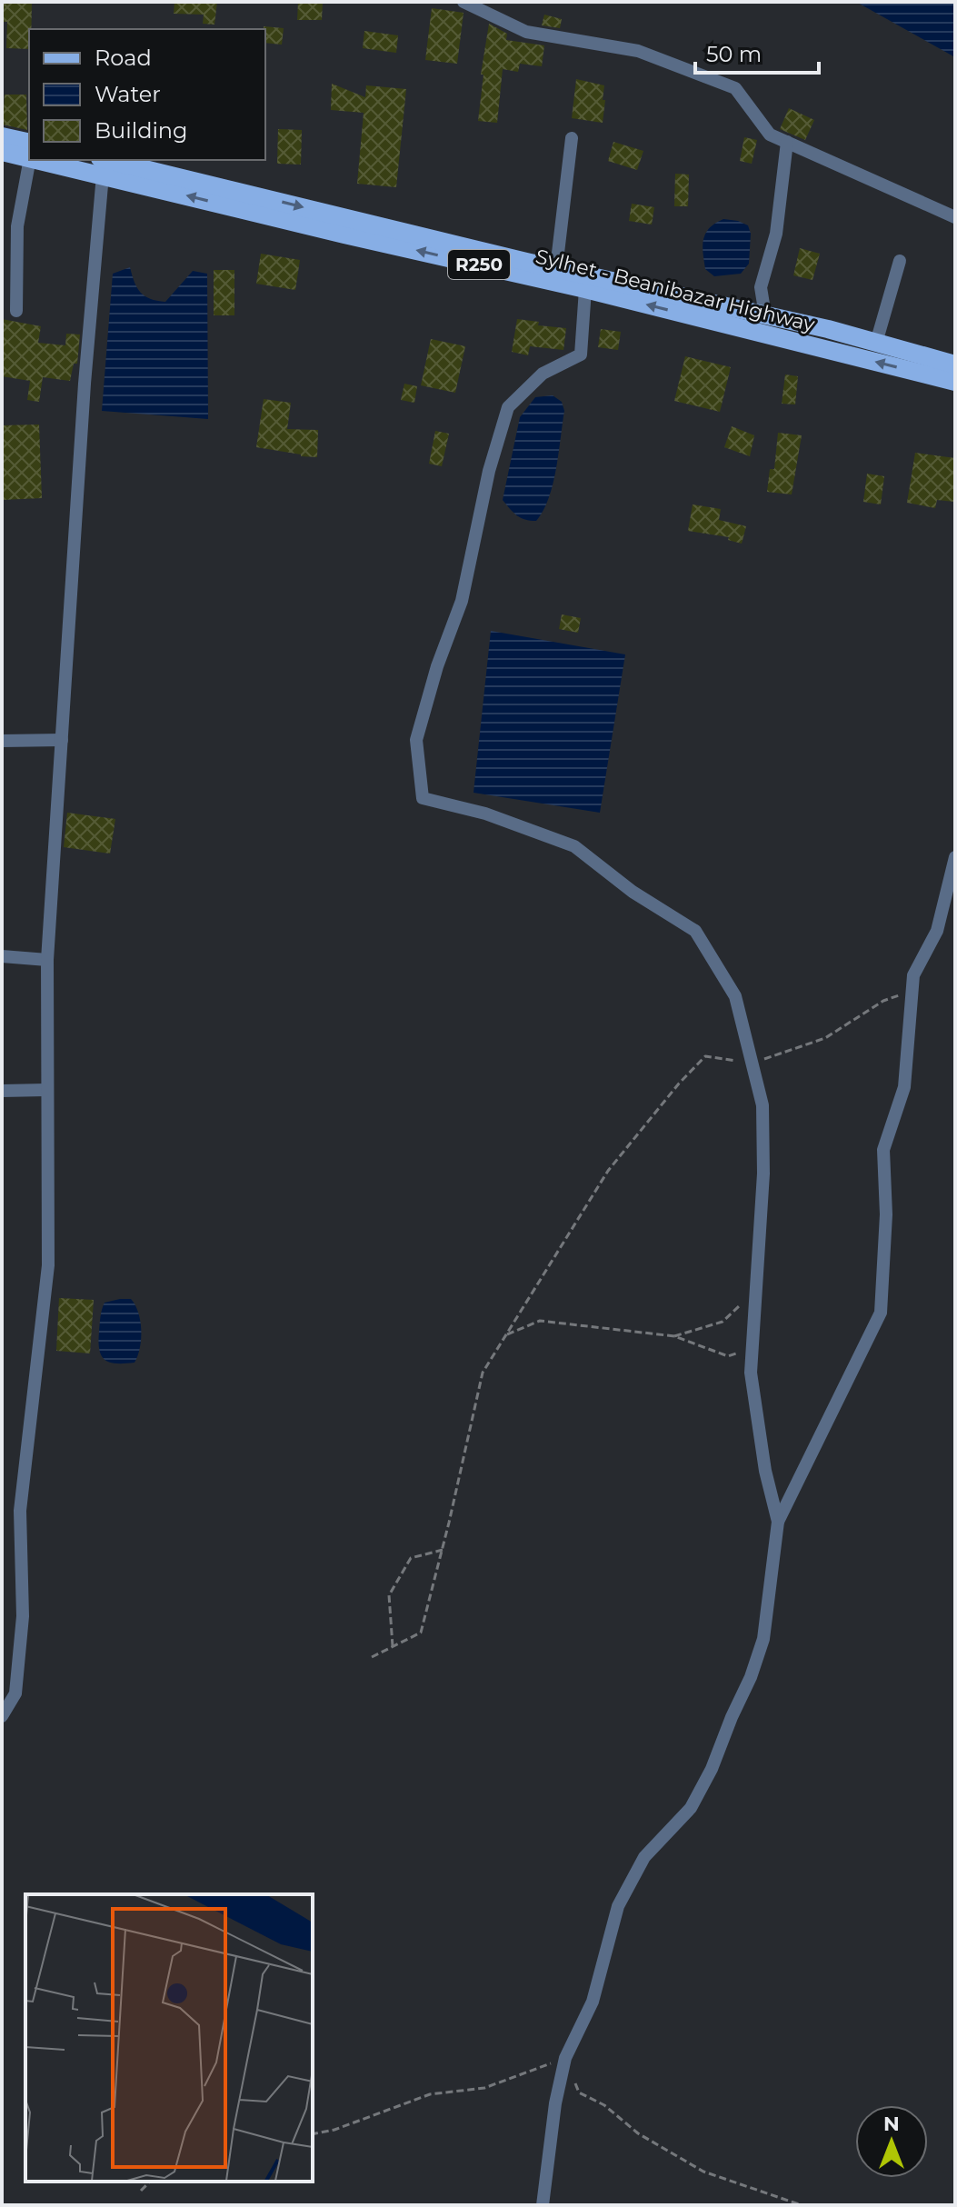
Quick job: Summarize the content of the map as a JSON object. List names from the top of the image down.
{
  "streets": {
    "main road": ["R250", "Sylhet - Beanibazar Highway"]
  },
  "legend": ["Road", "Water", "Building"],
  "scale_bar": "50 m",
  "north": "top"
}
